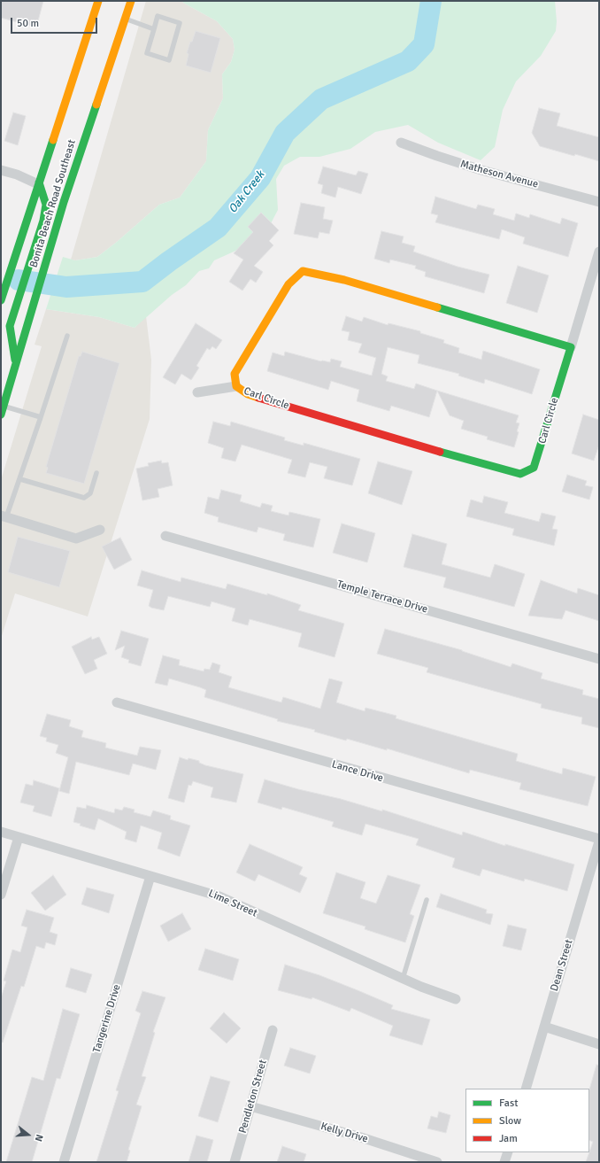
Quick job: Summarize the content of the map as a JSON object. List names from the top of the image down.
{
  "streets": {
    "main road": ["Bonita Beach Road Southeast", "Carl Circle"],
    "street": [
      "Matheson Avenue",
      "Temple Terrace Drive",
      "Lance Drive",
      "Lime Street",
      "Dean Street",
      "Tangerine Drive",
      "Pendleton Street",
      "Kelly Drive"
    ]
  },
  "crossings": [
    ["Lime Street", "Tangerine Drive"],
    ["Pendleton Street", "Kelly Drive"]
  ],
  "water": ["Oak Creek"],
  "legend": ["Fast", "Slow", "Jam"],
  "scale_bar": "50 m",
  "north": "right"
}
